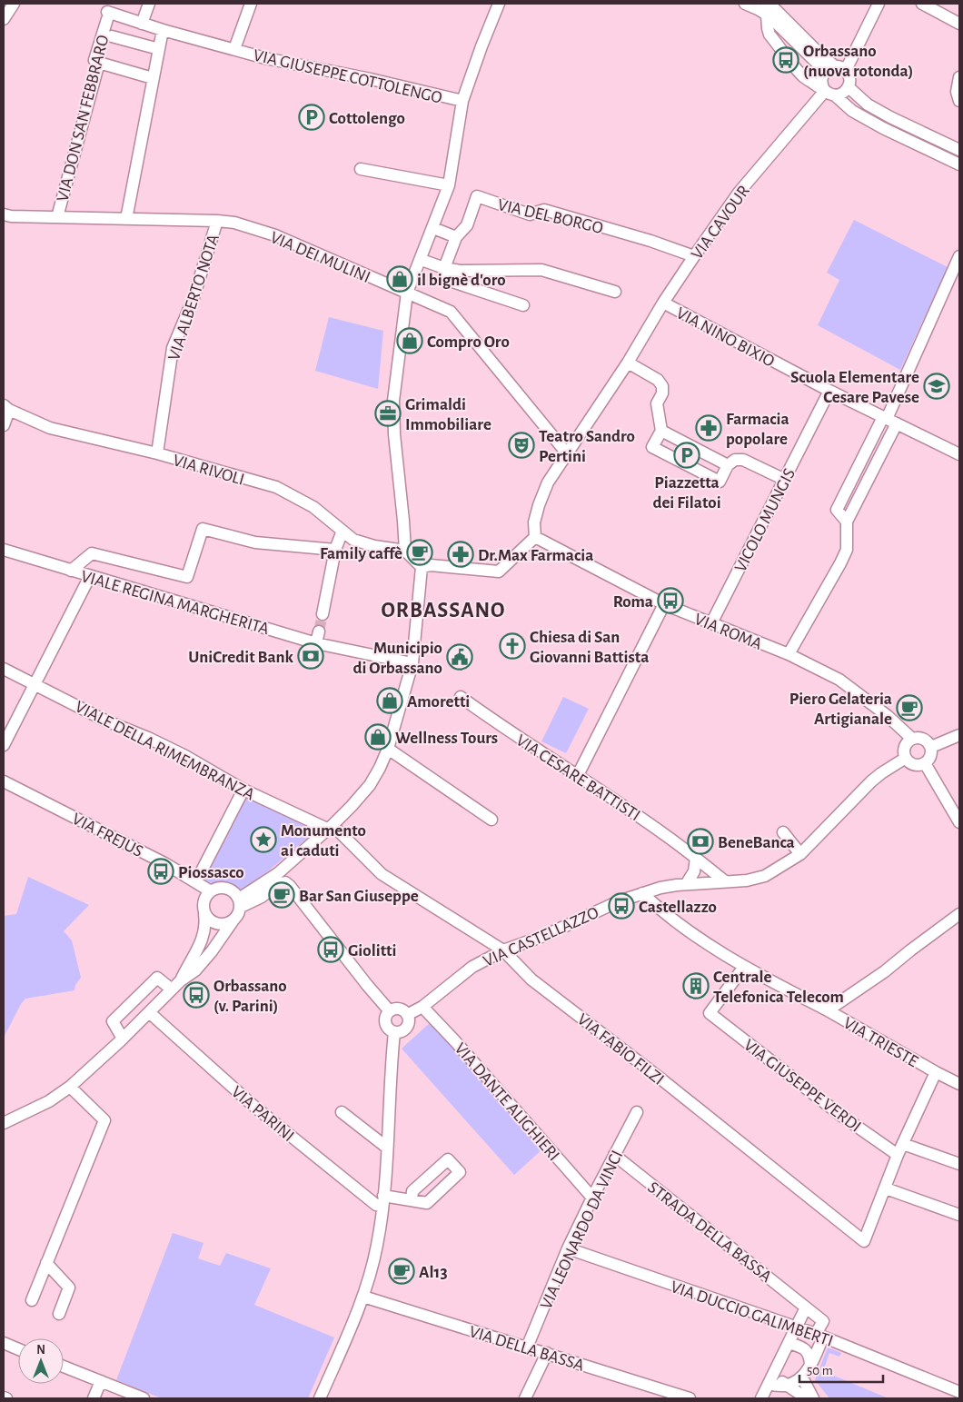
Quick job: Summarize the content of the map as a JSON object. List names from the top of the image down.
{
  "streets": {
    "street": [
      "VIA GIUSEPPE COTTOLENGO",
      "VIA DON SAN FEBBRARO",
      "VIA DEL BORGO",
      "VIA CAVOUR",
      "VIA DEI MULINI",
      "VIA ALBERTO NOTA",
      "VIA NINO BIXIO",
      "VIA RIVOLI",
      "VICOLO MUNGIS",
      "VIALE REGINA MARGHERITA",
      "VIA ROMA",
      "VIALE DELLA RIMEMBRANZA",
      "VIA CESARE BATTISTI",
      "VIA FREJUS",
      "VIA CASTELLAZZO",
      "VIA TRIESTE",
      "VIA FABIO FILZI",
      "VIA GIUSEPPE VERDI",
      "VIA DANTE ALIGHIERI",
      "VIA PARINI",
      "VIA LEONARDO DA VINCI",
      "STRADA DELLA BASSA",
      "VIA DUCCIO GALIMBERTI",
      "VIA DELLA BASSA"
    ]
  },
  "crossings": [
    ["VIA GIUSEPPE COTTOLENGO", "VIA DON SAN FEBBRARO"],
    ["VIA DON SAN FEBBRARO", "VIA DEI MULINI"],
    ["VIA DEL BORGO", "VIA CAVOUR"],
    ["VIA CAVOUR", "VIA DEI MULINI"],
    ["VIA CAVOUR", "VIA NINO BIXIO"],
    ["VIA CAVOUR", "VIA ROMA"],
    ["VIA DEI MULINI", "VIA ALBERTO NOTA"],
    ["VIA ALBERTO NOTA", "VIA RIVOLI"],
    ["VIA NINO BIXIO", "VICOLO MUNGIS"],
    ["VICOLO MUNGIS", "VIA ROMA"],
    ["VIA ROMA", "VIA CASTELLAZZO"],
    ["VIALE DELLA RIMEMBRANZA", "VIA FABIO FILZI"],
    ["VIA CASTELLAZZO", "VIA TRIESTE"],
    ["VIA CASTELLAZZO", "VIA FABIO FILZI"],
    ["VIA CASTELLAZZO", "VIA DANTE ALIGHIERI"],
    ["VIA TRIESTE", "VIA FABIO FILZI"],
    ["VIA TRIESTE", "VIA GIUSEPPE VERDI"],
    ["VIA DANTE ALIGHIERI", "VIA LEONARDO DA VINCI"],
    ["VIA LEONARDO DA VINCI", "STRADA DELLA BASSA"],
    ["VIA LEONARDO DA VINCI", "VIA DUCCIO GALIMBERTI"],
    ["VIA LEONARDO DA VINCI", "VIA DELLA BASSA"],
    ["STRADA DELLA BASSA", "VIA DUCCIO GALIMBERTI"]
  ],
  "districts": ["ORBASSANO"],
  "places": {
    "bus stop": [
      "Orbassano (nuova rotonda)",
      "Roma",
      "Piossasco",
      "Castellazzo",
      "Giolitti",
      "Orbassano (v. Parini)"
    ],
    "parking": ["Cottolengo", "Piazzetta dei Filatoi"],
    "shop": [
      "il bignè d'oro",
      "Compro Oro",
      "Amoretti",
      "Wellness Tours"
    ],
    "school or university": ["Scuola Elementare Cesare Pavese"],
    "office": ["Grimaldi Immobiliare"],
    "pharmacy": ["Farmacia popolare", "Dr.Max Farmacia"],
    "theatre": ["Teatro Sandro Pertini"],
    "cafe": [
      "Family caffè",
      "Piero Gelateria Artigianale",
      "Bar San Giuseppe",
      "Al13"
    ],
    "church": ["Chiesa di San Giovanni Battista"],
    "bank": ["UniCredit Bank", "BeneBanca"],
    "public building": ["Municipio di Orbassano"],
    "place": ["Monumento ai caduti"],
    "building": ["Centrale Telefonica Telecom"]
  },
  "scale_bar": "50 m",
  "north": "top"
}
